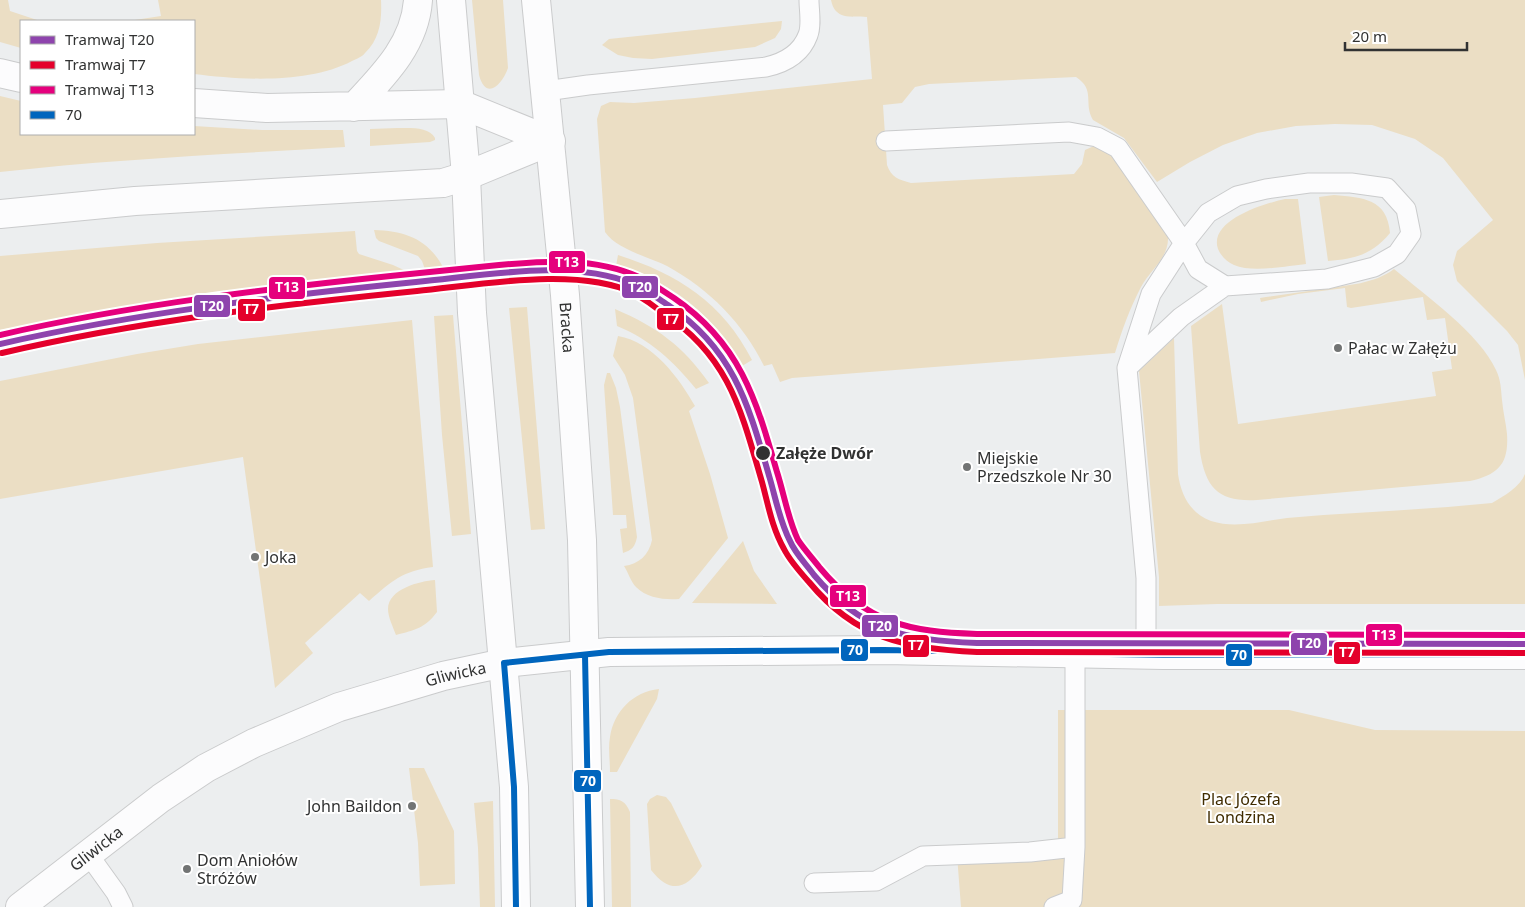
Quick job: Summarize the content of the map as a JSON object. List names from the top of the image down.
{
  "streets": {
    "main road": ["Bracka", "Gliwicka"]
  },
  "crossings": [
    ["Bracka", "Gliwicka"]
  ],
  "parks": ["Plac Józefa Londzina"],
  "places": [
    "Pałac w Załężu",
    "Załęże Dwór",
    "Miejskie Przedszkole Nr 30",
    "Joka",
    "John Baildon",
    "Dom Aniołów Stróżów"
  ],
  "lines": [
    "tram line T13",
    "tram line T20",
    "tram line T7",
    "transit line 70"
  ],
  "legend": [
    "Tramwaj T20",
    "Tramwaj T7",
    "Tramwaj T13",
    "70"
  ],
  "scale_bar": "20 m"
}
